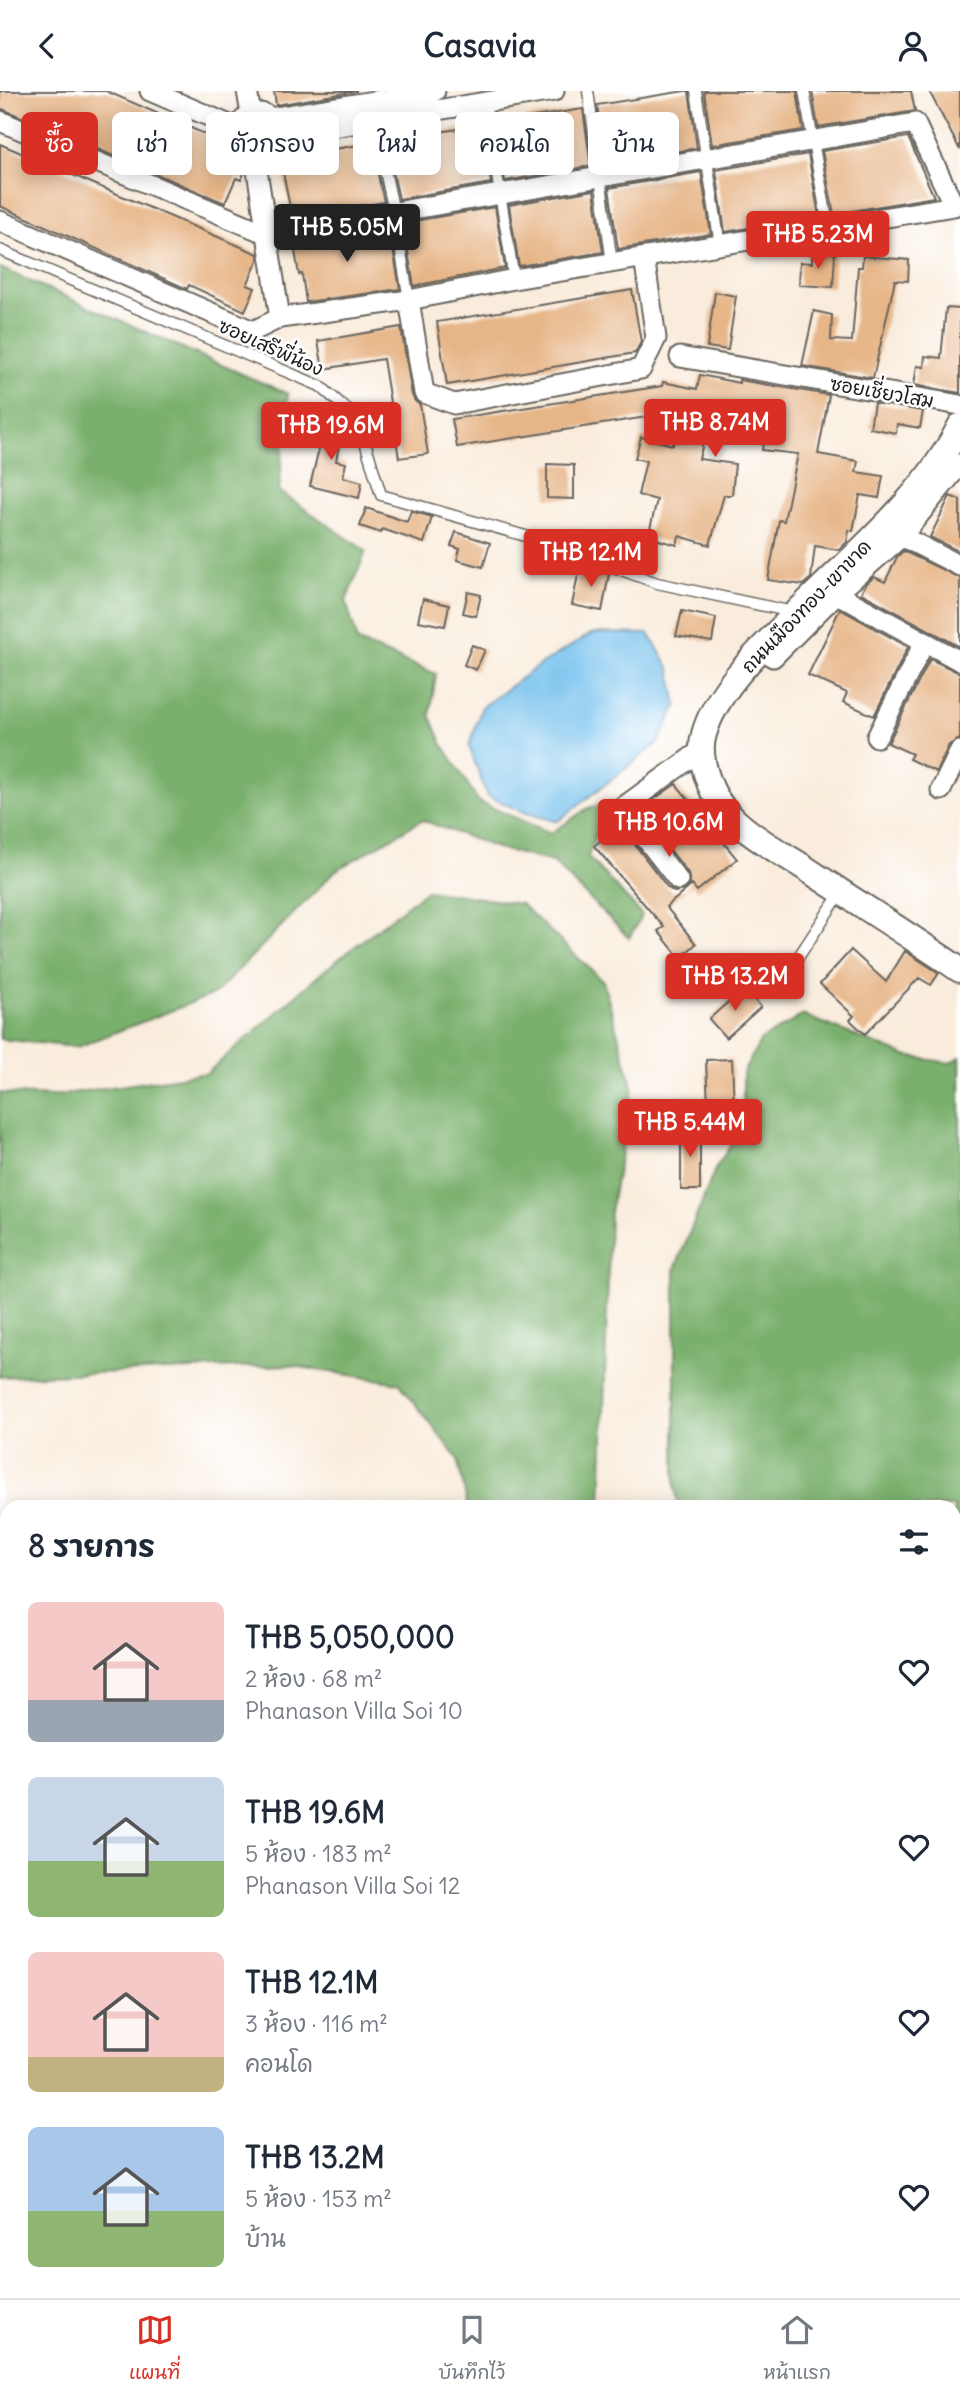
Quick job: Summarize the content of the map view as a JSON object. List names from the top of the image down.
{
  "streets": {
    "street": ["ซอยเชี่ยวโสม", "ถนนเมืองทอง-เขาขาด"],
    "lane": ["ซอยเสรีพี่น้อง"]
  },
  "crossings": [
    ["ซอยเสรีพี่น้อง", "ถนนเมืองทอง-เขาขาด"]
  ],
  "page": {
    "header": "Casavia",
    "chip": [
      "ซื้อ",
      "เช่า",
      "ตัวกรอง",
      "ใหม่",
      "คอนโด",
      "บ้าน"
    ],
    "price": [
      "THB 5.05M",
      "THB 5.23M",
      "THB 8.74M",
      "THB 19.6M",
      "THB 12.1M",
      "THB 10.6M",
      "THB 13.2M",
      "THB 5.44M"
    ],
    "heading": "8 รายการ",
    "list": [
      {
        "name": "THB 5,050,000",
        "note": "2 ห้อง · 68 m² · Phanason Villa Soi 10"
      },
      {
        "name": "THB 19.6M",
        "note": "5 ห้อง · 183 m² · Phanason Villa Soi 12"
      },
      {
        "name": "THB 12.1M",
        "note": "3 ห้อง · 116 m² · คอนโด"
      },
      {
        "name": "THB 13.2M",
        "note": "5 ห้อง · 153 m² · บ้าน"
      }
    ],
    "tabs": ["แผนที่", "บันทึกไว้", "หน้าแรก"]
  }
}
